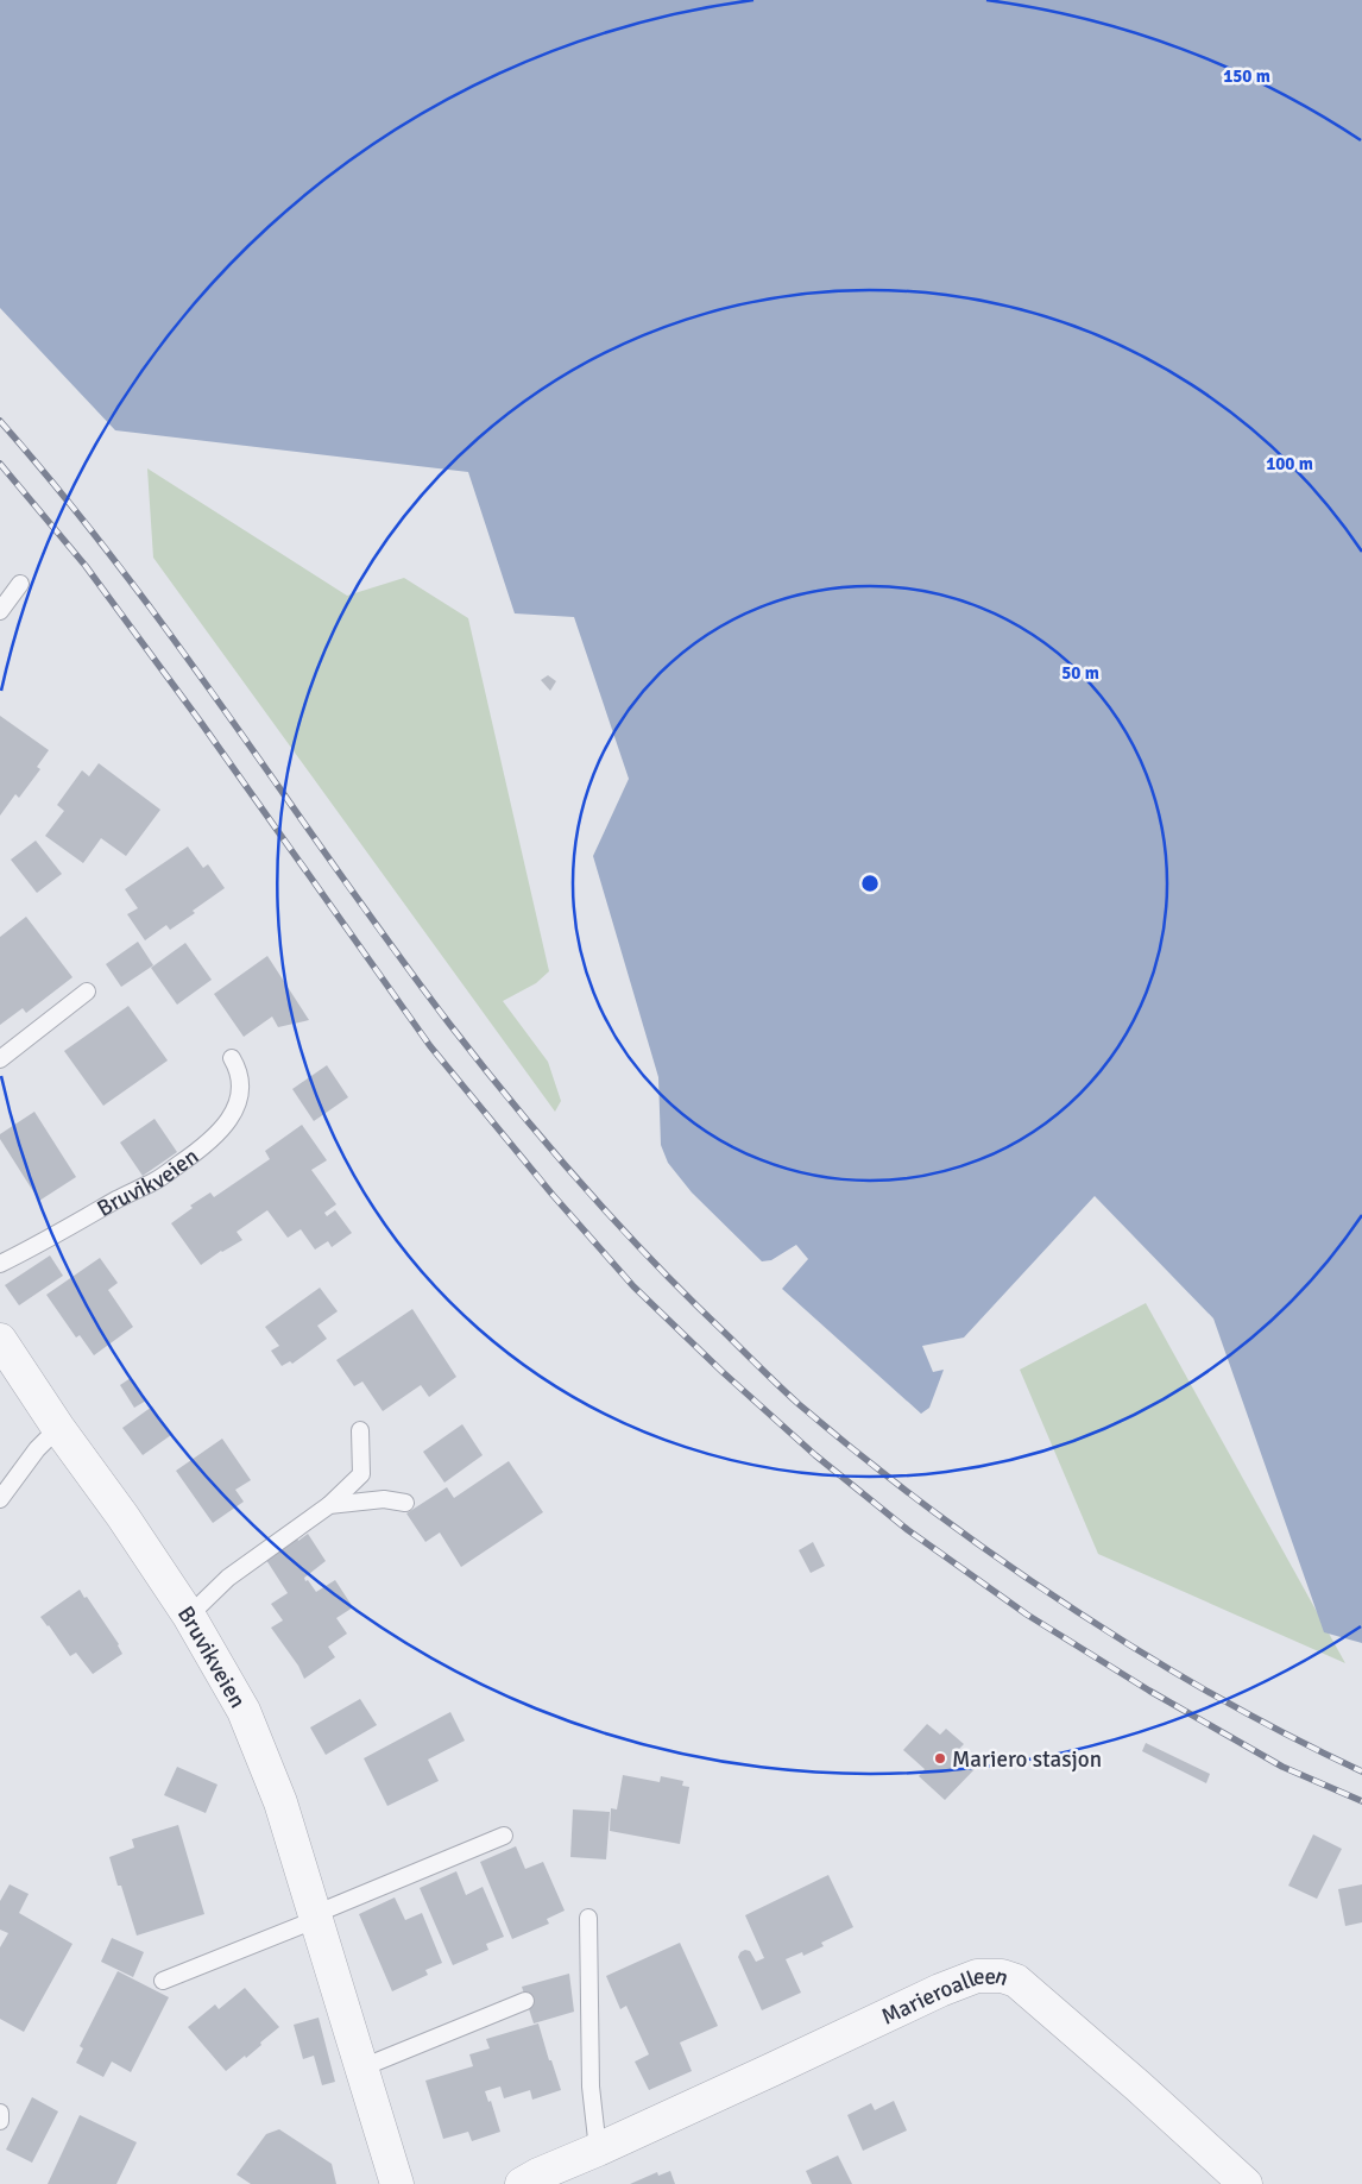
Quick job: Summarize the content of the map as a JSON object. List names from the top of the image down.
{
  "streets": {
    "street": ["Bruvikveien", "Marieroalleen"]
  },
  "places": ["Mariero stasjon"],
  "rings": ["150 m", "100 m", "50 m"]
}
